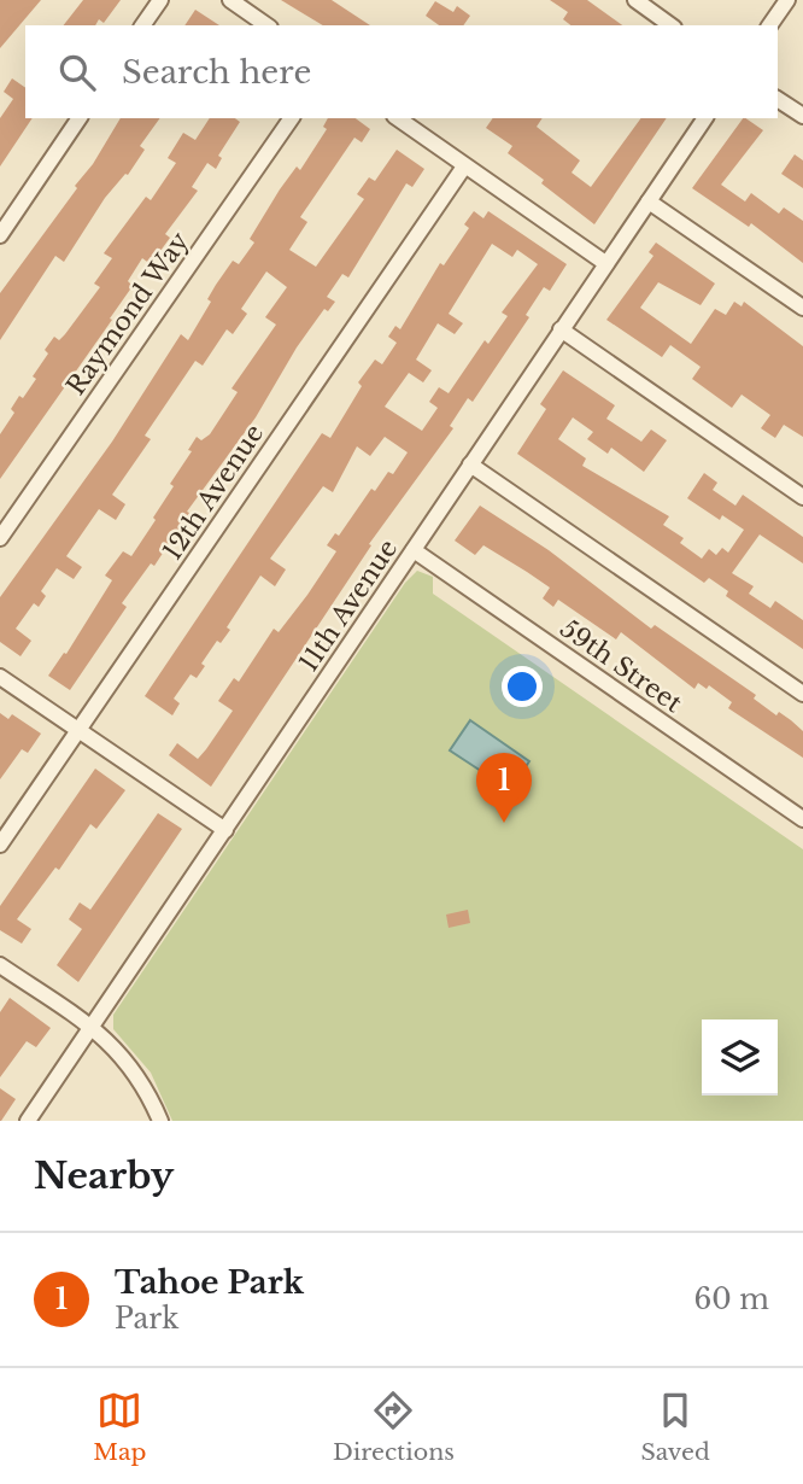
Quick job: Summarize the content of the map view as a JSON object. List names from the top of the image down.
{
  "streets": {
    "street": [
      "Raymond Way",
      "12th Avenue",
      "11th Avenue",
      "59th Street"
    ]
  },
  "crossings": [
    ["11th Avenue", "59th Street"]
  ],
  "page": {
    "search": "Search here",
    "pins": "1",
    "heading": "Nearby",
    "list": [
      {
        "mark": "1",
        "name": "Tahoe Park",
        "note": "Park",
        "value": "60 m"
      }
    ],
    "nav": ["Map", "Directions", "Saved"]
  }
}
